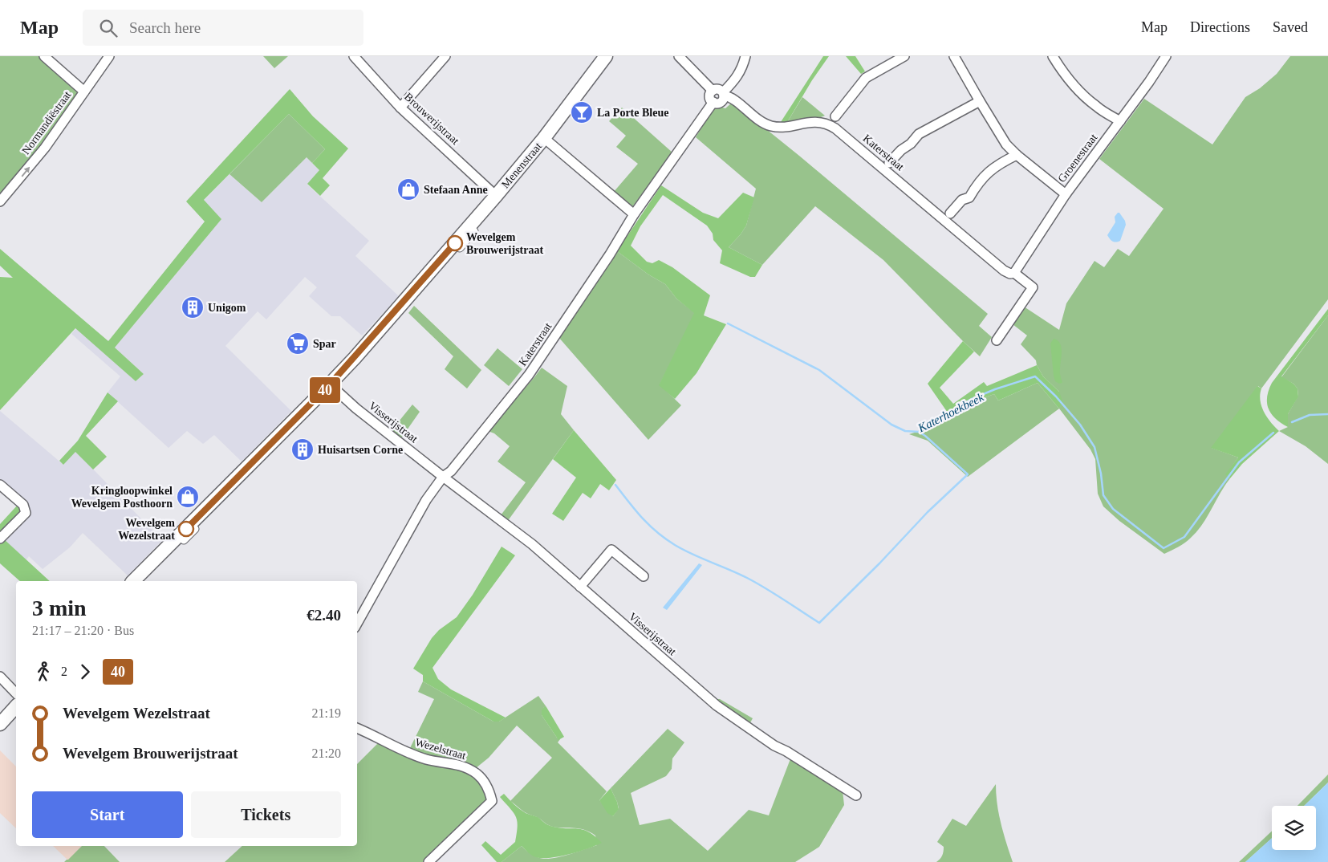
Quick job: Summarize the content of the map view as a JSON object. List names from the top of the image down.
{
  "streets": {
    "main road": ["Menenstraat"],
    "street": [
      "Brouwerijstraat",
      "Normandiëstraat",
      "Katerstraat",
      "Groenestraat",
      "Visserijstraat",
      "Wezelstraat"
    ]
  },
  "crossings": [
    ["Brouwerijstraat", "Menenstraat"],
    ["Katerstraat", "Groenestraat"],
    ["Katerstraat", "Visserijstraat"],
    ["Menenstraat", "Visserijstraat"]
  ],
  "one_way": ["Normandiëstraat"],
  "water": ["Katerhoekbeek"],
  "places": {
    "bar": ["La Porte Bleue"],
    "shop": ["Stefaan Anne", "Kringloopwinkel Wevelgem Posthoorn"],
    "other": ["Wevelgem Brouwerijstraat", "Wevelgem Wezelstraat"],
    "building": ["Unigom", "Huisartsen Corne"],
    "supermarket": ["Spar"]
  },
  "lines": ["bus line 40"],
  "page": {
    "header": "Map",
    "search": "Search here",
    "nav": ["Map", "Directions", "Saved"],
    "on_map": "40",
    "heading": ["3 min", "21:17 – 21:20 · Bus", "€2.40"],
    "legs": ["2", "40"],
    "list": [
      {
        "name": "Wevelgem Wezelstraat",
        "value": "21:19"
      },
      {
        "name": "Wevelgem Brouwerijstraat",
        "value": "21:20"
      }
    ],
    "buttons": ["Start", "Tickets"]
  }
}
